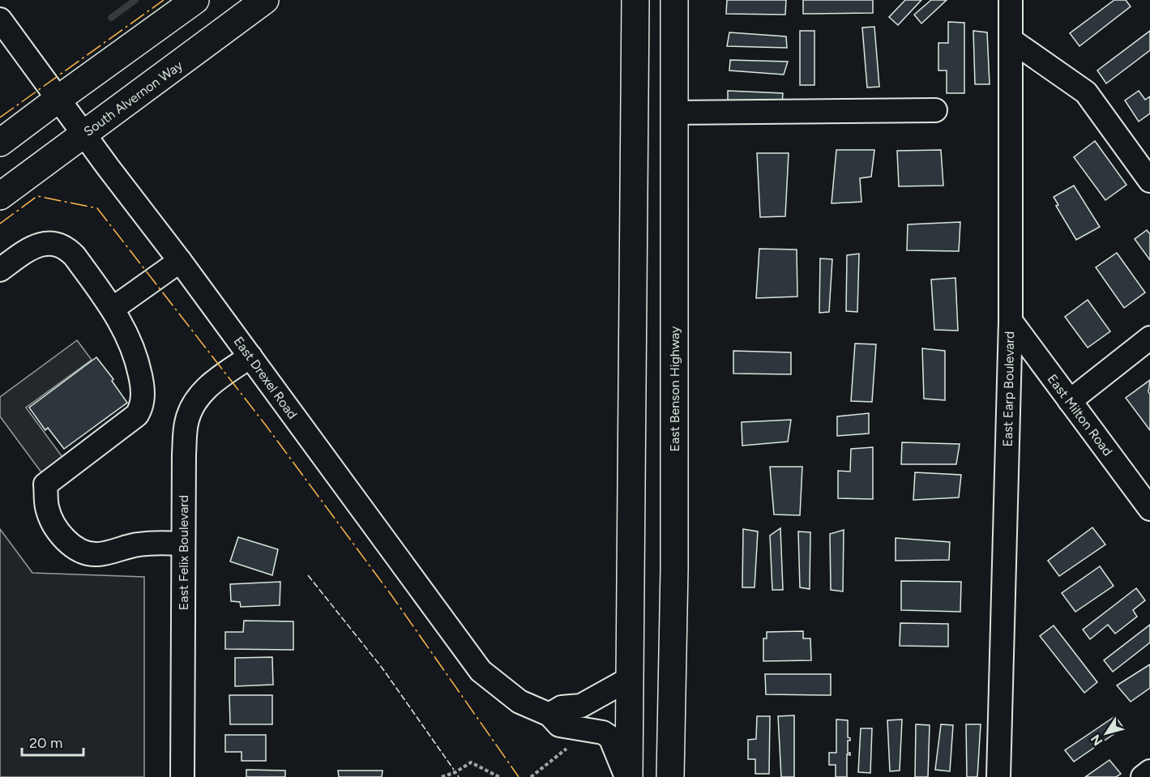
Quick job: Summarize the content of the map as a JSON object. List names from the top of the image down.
{
  "streets": {
    "main road": ["South Alvernon Way", "East Benson Highway"],
    "street": [
      "East Drexel Road",
      "East Earp Boulevard",
      "East Milton Road",
      "East Felix Boulevard"
    ]
  },
  "crossings": [
    ["South Alvernon Way", "East Drexel Road"],
    ["East Drexel Road", "East Felix Boulevard"],
    ["East Earp Boulevard", "East Milton Road"]
  ],
  "scale_bar": "20 m",
  "north": "bottom left"
}
